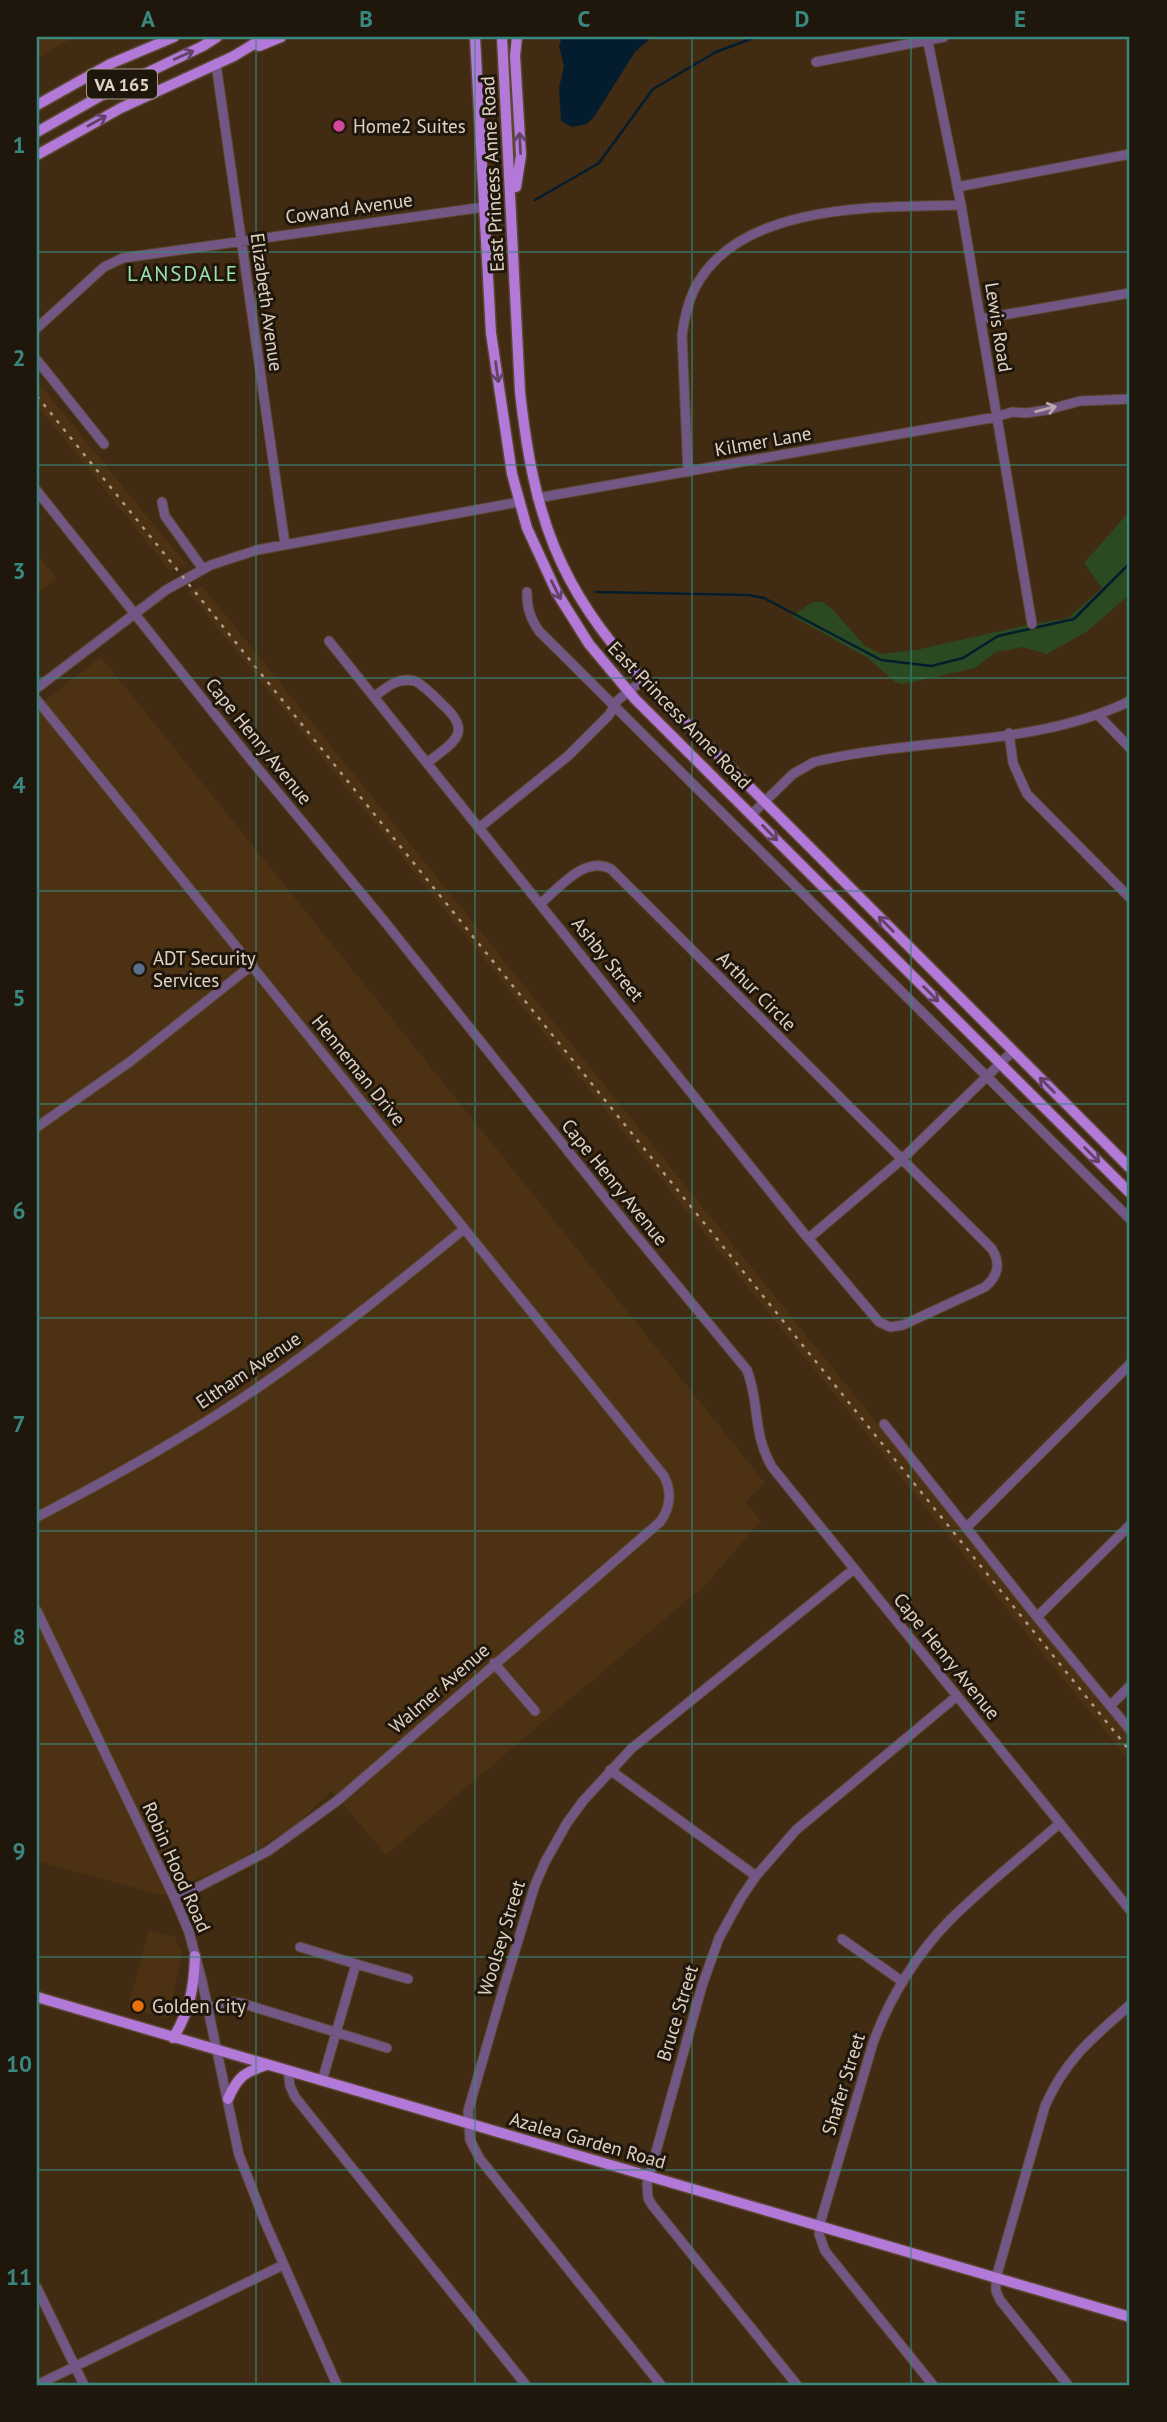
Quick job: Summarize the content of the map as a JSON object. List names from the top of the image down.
{
  "streets": {
    "main road": ["VA 165", "East Princess Anne Road", "Azalea Garden Road"],
    "street": [
      "Cowand Avenue",
      "Elizabeth Avenue",
      "Lewis Road",
      "Kilmer Lane",
      "Cape Henry Avenue",
      "Ashby Street",
      "Arthur Circle",
      "Henneman Drive",
      "Eltham Avenue",
      "Walmer Avenue",
      "Robin Hood Road",
      "Woolsey Street",
      "Bruce Street",
      "Shafer Street"
    ]
  },
  "crossings": [
    ["East Princess Anne Road", "Cowand Avenue"],
    ["East Princess Anne Road", "Kilmer Lane"],
    ["Cowand Avenue", "Elizabeth Avenue"],
    ["Lewis Road", "Kilmer Lane"],
    ["Cape Henry Avenue", "Woolsey Street"],
    ["Cape Henry Avenue", "Bruce Street"],
    ["Cape Henry Avenue", "Shafer Street"],
    ["Ashby Street", "Arthur Circle"],
    ["Henneman Drive", "Eltham Avenue"],
    ["Henneman Drive", "Walmer Avenue"],
    ["Walmer Avenue", "Robin Hood Road"],
    ["Robin Hood Road", "Azalea Garden Road"],
    ["Woolsey Street", "Azalea Garden Road"],
    ["Bruce Street", "Azalea Garden Road"],
    ["Shafer Street", "Azalea Garden Road"]
  ],
  "districts": ["LANSDALE"],
  "places": ["Home2 Suites", "ADT Security Services", "Golden City"],
  "grid": {
    "columns": [
      "A",
      "B",
      "C",
      "D",
      "E"
    ],
    "rows": [
      "1",
      "2",
      "3",
      "4",
      "5",
      "6",
      "7",
      "8",
      "9",
      "10",
      "11"
    ]
  }
}
